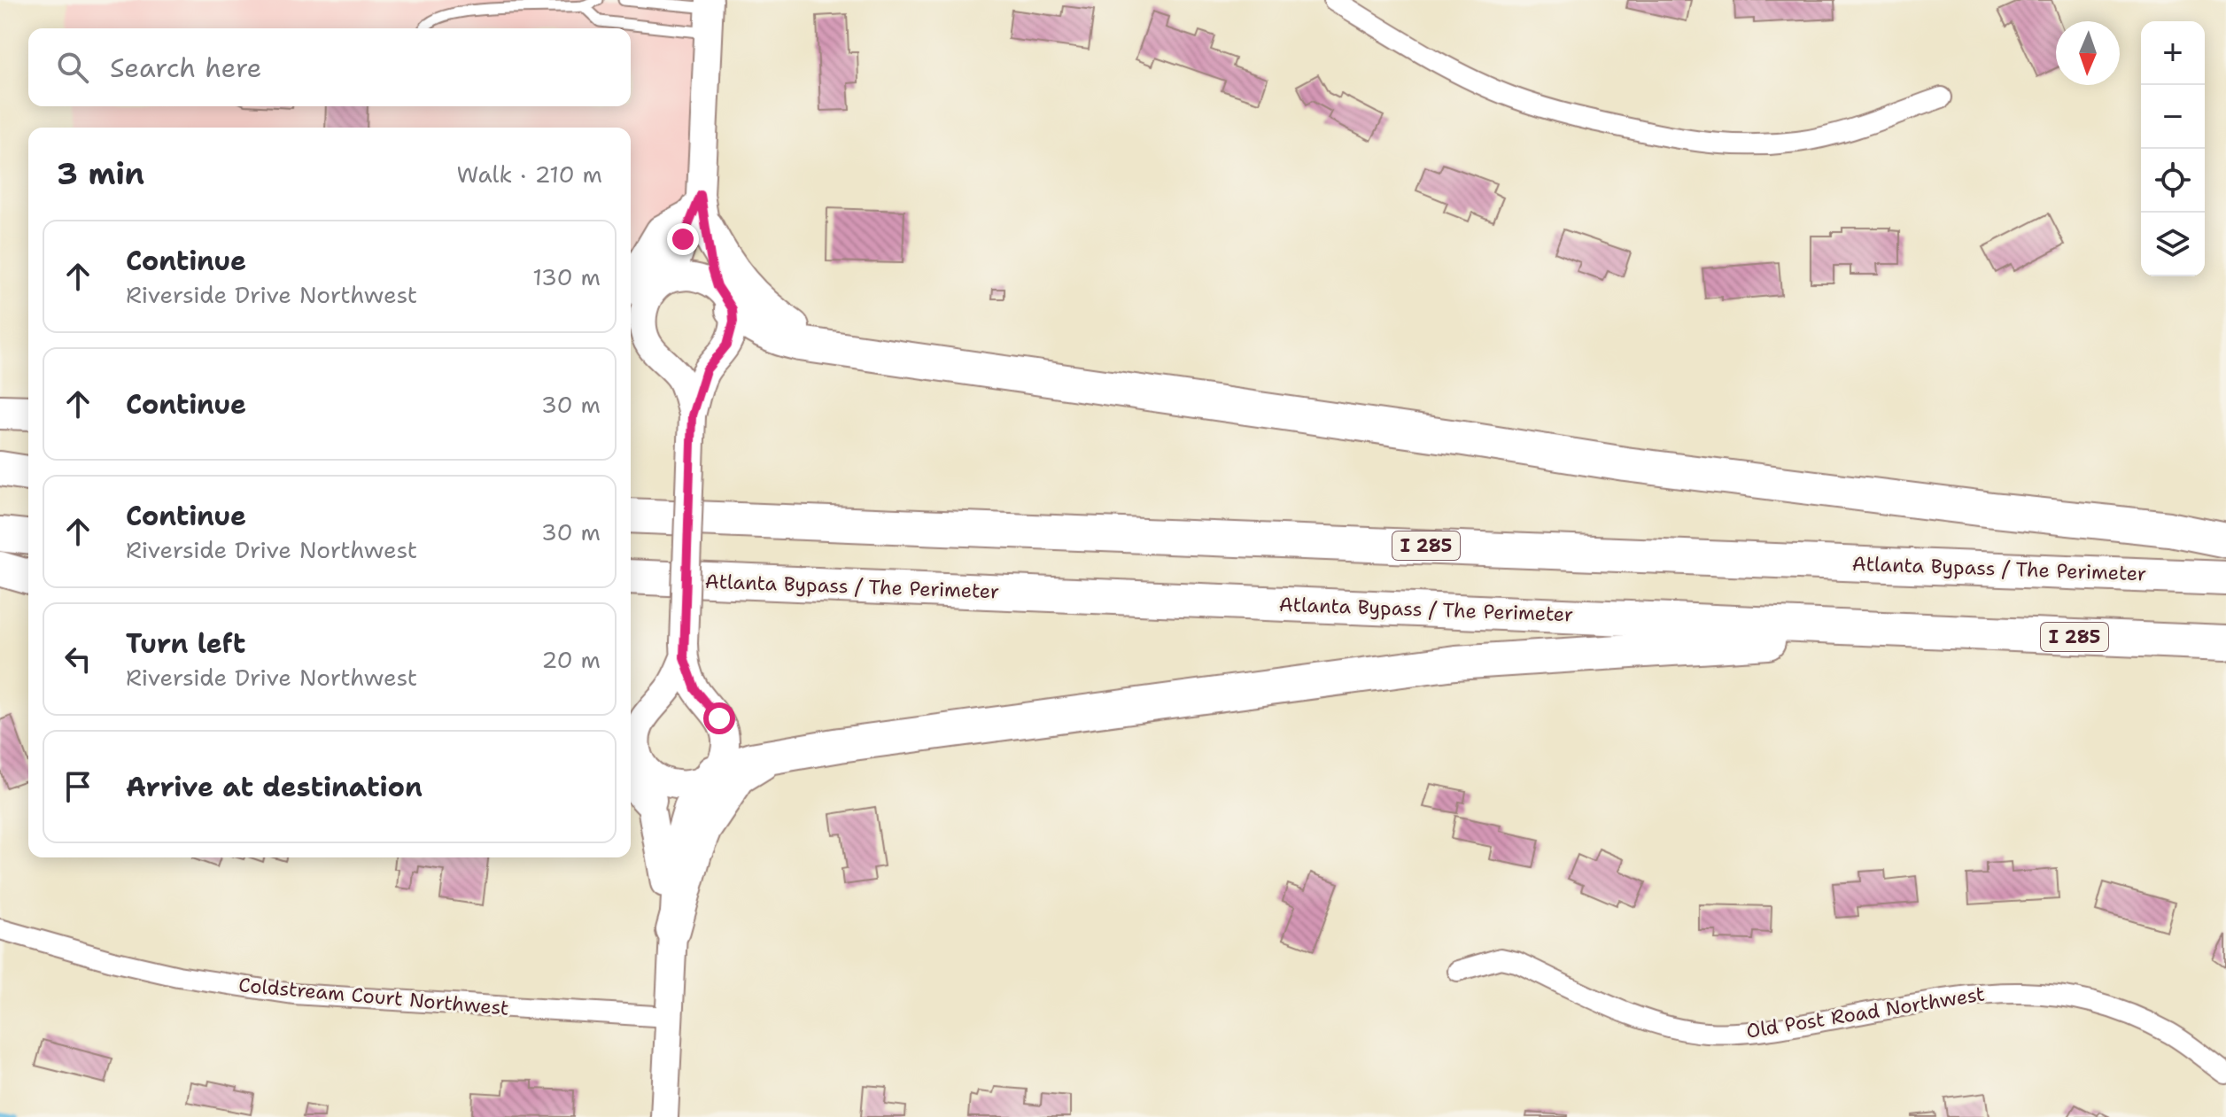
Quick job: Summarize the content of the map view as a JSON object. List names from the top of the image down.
{
  "streets": {
    "highway": ["I 285", "Atlanta Bypass / The Perimeter"],
    "street": ["Coldstream Court Northwest", "Old Post Road Northwest"]
  },
  "north": "bottom",
  "page": {
    "map_buttons": ["+", "−"],
    "search": "Search here",
    "heading": ["3 min", "Walk · 210 m"],
    "list": [
      ["Continue", "Riverside Drive Northwest", "130 m"],
      ["Continue", "30 m"],
      ["Continue", "Riverside Drive Northwest", "30 m"],
      ["Turn left", "Riverside Drive Northwest", "20 m"],
      "Arrive at destination"
    ]
  }
}
